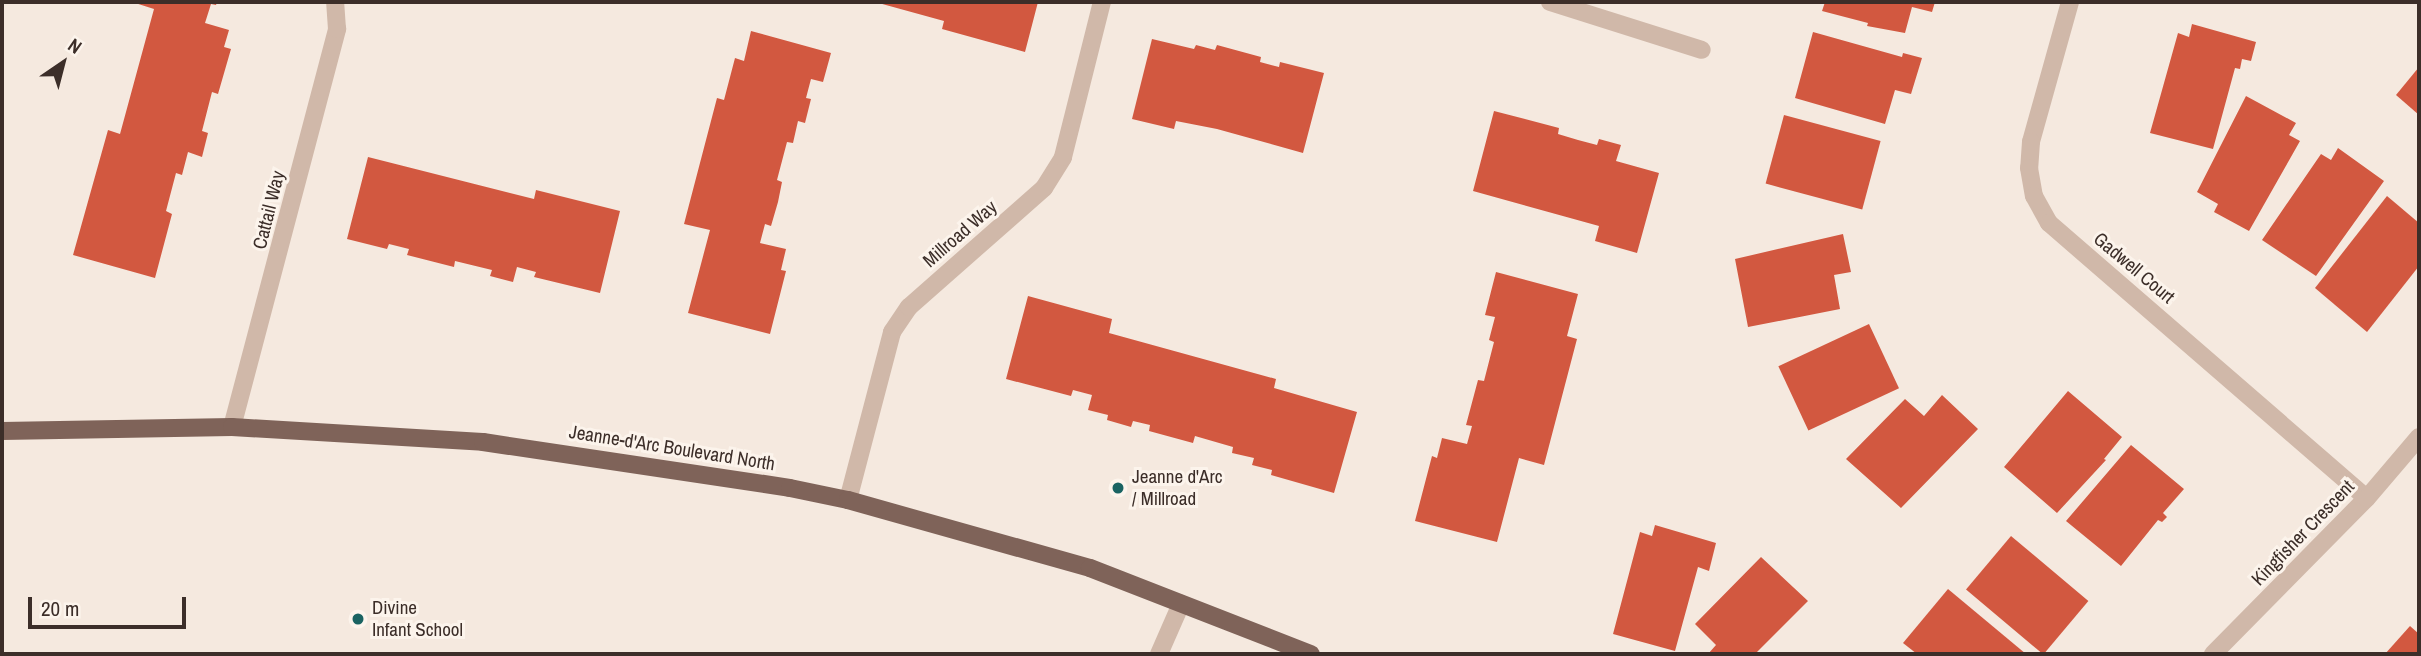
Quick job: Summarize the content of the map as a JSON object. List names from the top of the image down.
{
  "streets": {
    "main road": ["Jeanne-d'Arc Boulevard North"],
    "street": [
      "Cattail Way",
      "Millroad Way",
      "Gadwell Court",
      "Kingfisher Crescent"
    ]
  },
  "crossings": [
    ["Cattail Way", "Jeanne-d'Arc Boulevard North"],
    ["Millroad Way", "Jeanne-d'Arc Boulevard North"],
    ["Gadwell Court", "Kingfisher Crescent"]
  ],
  "places": ["Jeanne d'Arc / Millroad", "Divine Infant School"],
  "scale_bar": "20 m",
  "north": "top right"
}
